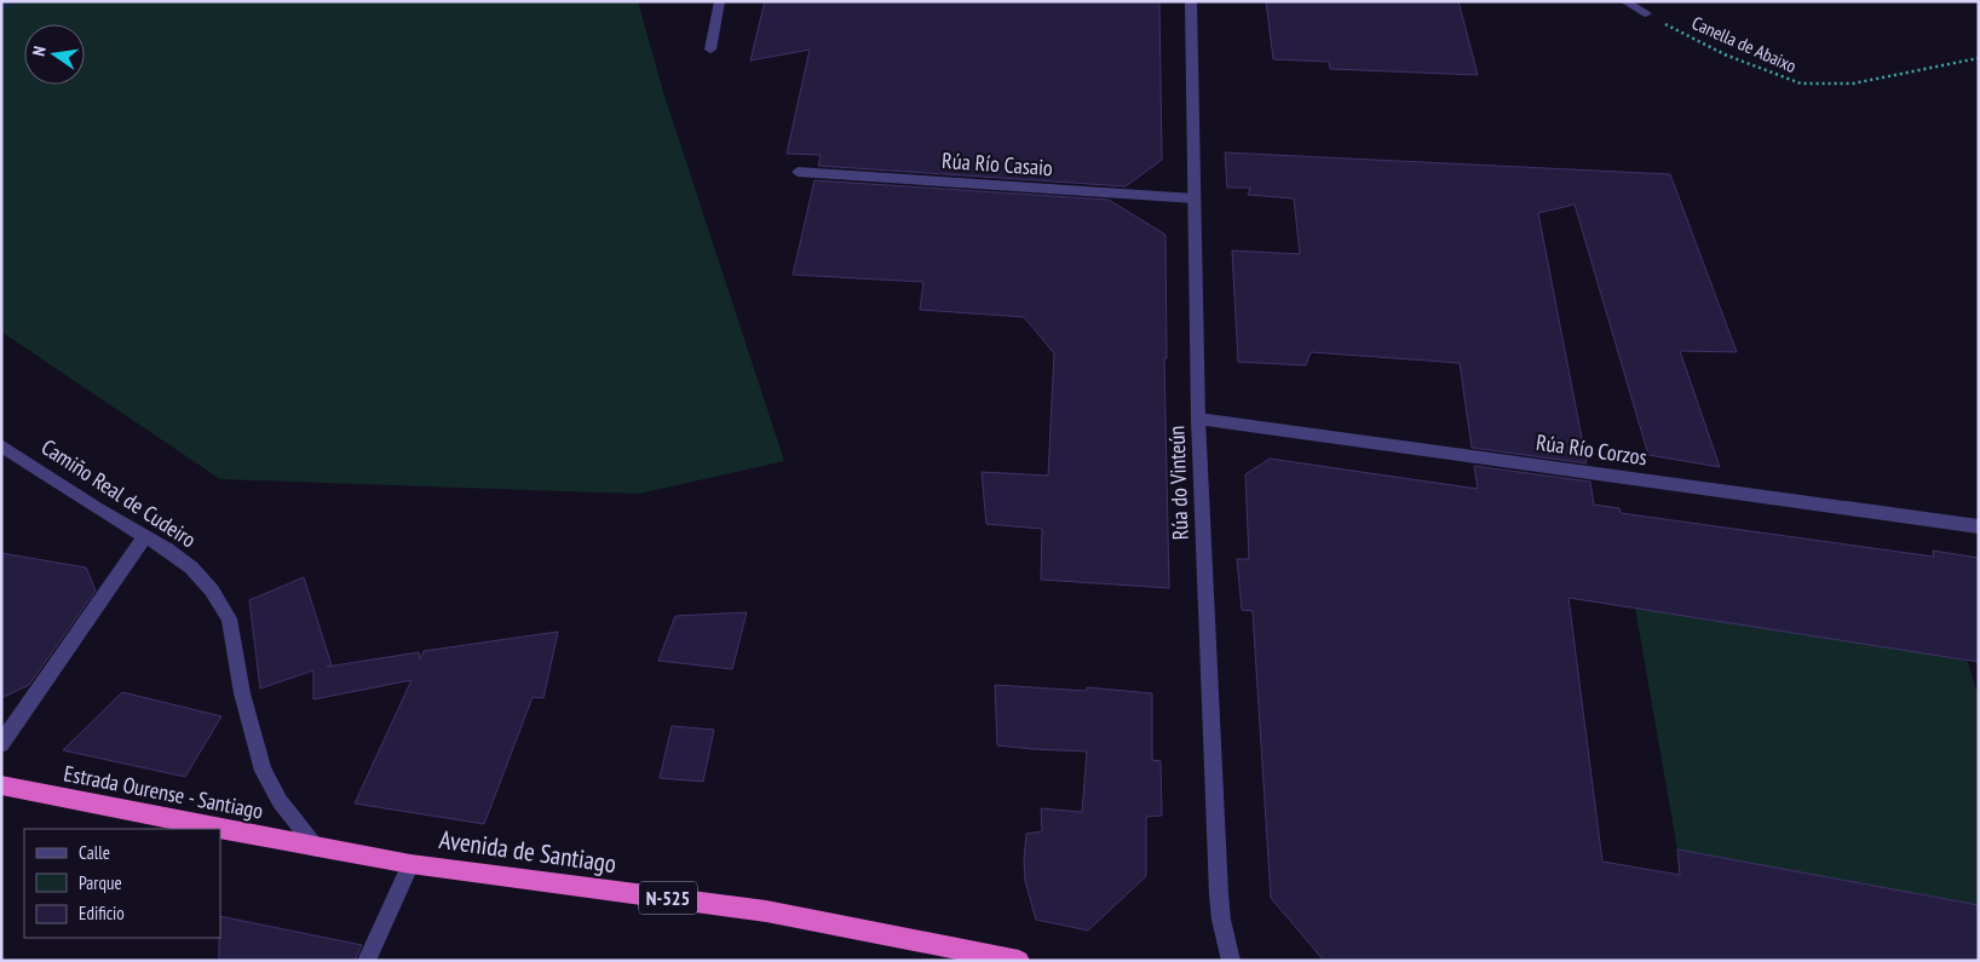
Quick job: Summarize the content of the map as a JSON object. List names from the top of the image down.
{
  "streets": {
    "highway": ["Estrada Ourense - Santiago", "Avenida de Santiago", "N-525"],
    "street": [
      "Rúa Río Casaio",
      "Rúa Río Corzos",
      "Rúa do Vinteún",
      "Camiño Real de Cudeiro"
    ],
    "path": ["Canella de Abaixo"]
  },
  "crossings": [
    ["Rúa Río Casaio", "Rúa do Vinteún"],
    ["Rúa Río Corzos", "Rúa do Vinteún"],
    ["Camiño Real de Cudeiro", "Estrada Ourense - Santiago"],
    ["Camiño Real de Cudeiro", "Avenida de Santiago"],
    ["Estrada Ourense - Santiago", "Avenida de Santiago"]
  ],
  "legend": ["Calle", "Parque", "Edificio"],
  "north": "left"
}
